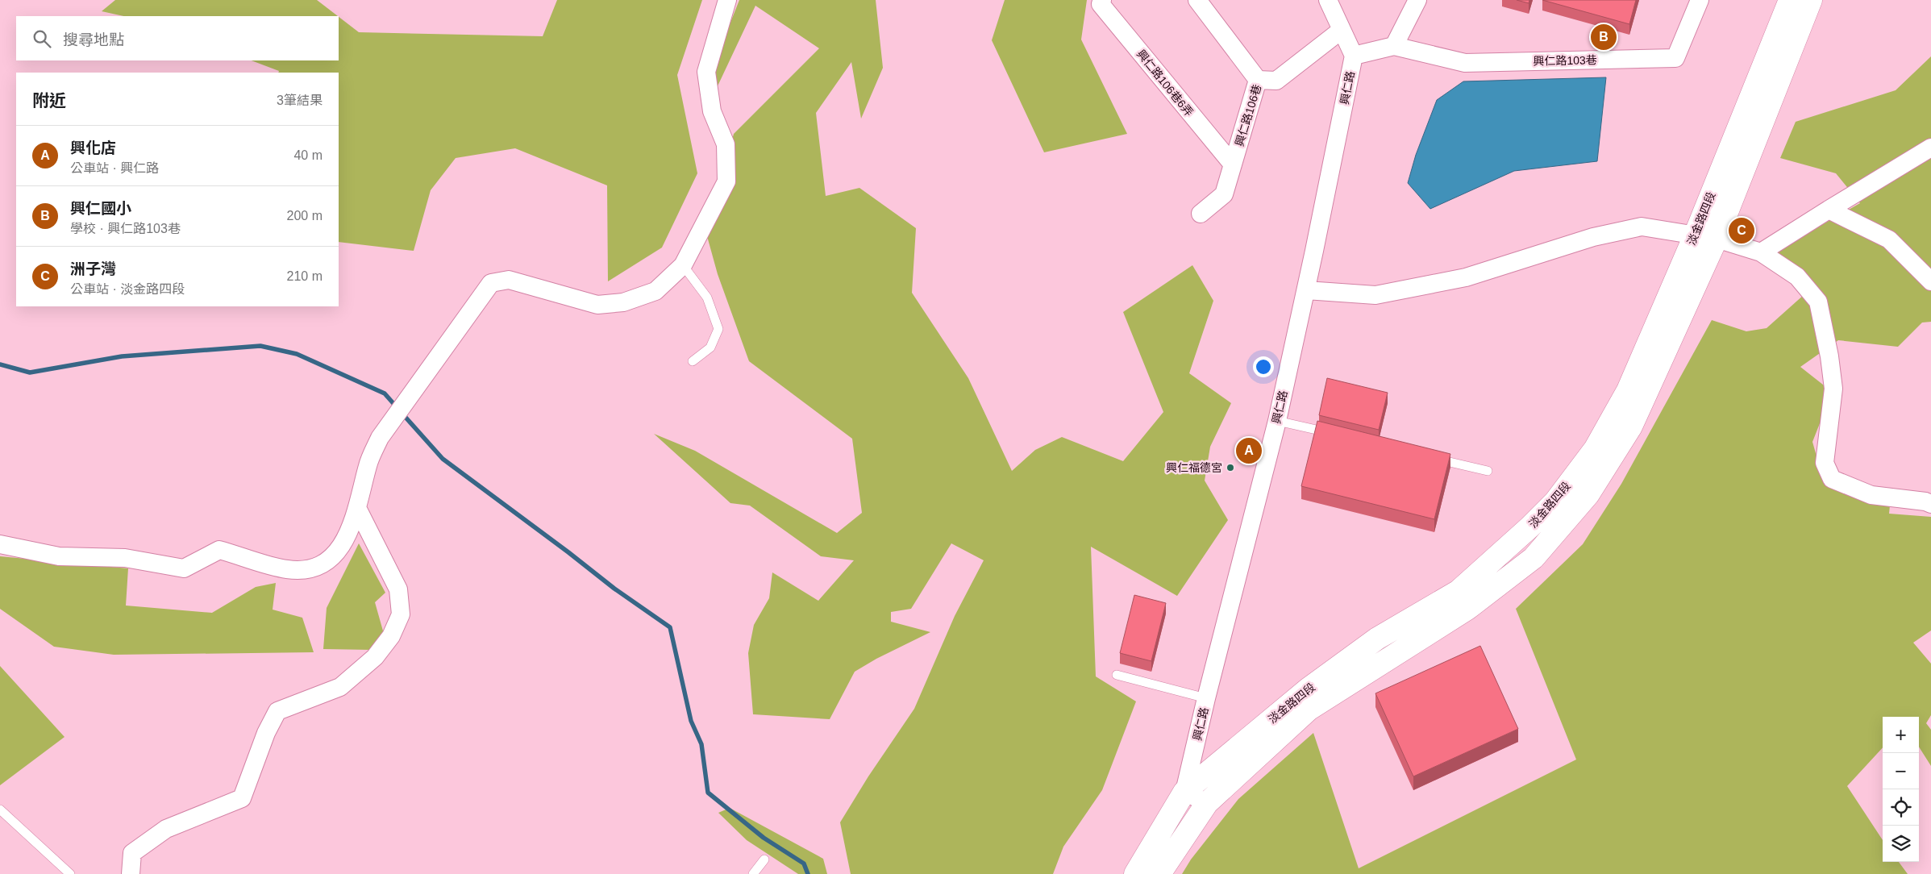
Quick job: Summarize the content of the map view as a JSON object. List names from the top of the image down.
{
  "streets": {
    "main road": ["淡金路四段"],
    "street": [
      "興仁路103巷",
      "興仁路106巷6弄",
      "興仁路",
      "興仁路106巷"
    ]
  },
  "crossings": [
    ["興仁路106巷6弄", "興仁路106巷"],
    ["興仁路", "興仁路106巷"],
    ["興仁路", "淡金路四段"]
  ],
  "places": ["興仁福德宮"],
  "page": {
    "search": "搜尋地點",
    "pins": ["B", "C", "A"],
    "heading": ["附近", "3筆結果"],
    "list": [
      {
        "mark": "A",
        "name": "興化店",
        "note": "公車站 · 興仁路",
        "value": "40 m"
      },
      {
        "mark": "B",
        "name": "興仁國小",
        "note": "學校 · 興仁路103巷",
        "value": "200 m"
      },
      {
        "mark": "C",
        "name": "洲子灣",
        "note": "公車站 · 淡金路四段",
        "value": "210 m"
      }
    ],
    "map_buttons": ["+", "−"]
  }
}
